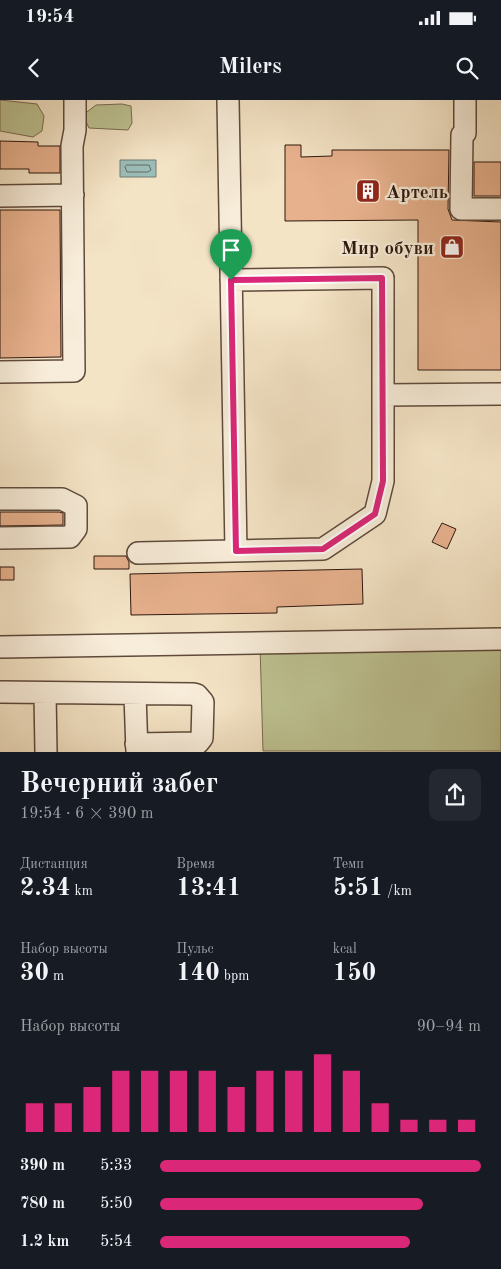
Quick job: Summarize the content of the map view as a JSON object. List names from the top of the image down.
{
  "places": {
    "building": ["Артель"],
    "shop": ["Мир обуви"]
  },
  "page": {
    "status": "19:54",
    "header": "Milers",
    "heading": ["Вечерний забег", "19:54 · 6 × 390 m"],
    "stats": [
      ["Дистанция", "2.34 km"],
      ["Время", "13:41"],
      ["Темп", "5:51 /km"],
      ["Набор высоты", "30 m"],
      ["Пульс", "140 bpm"],
      ["kcal", "150"]
    ],
    "chart": ["Набор высоты", "90–94 m"],
    "list": [
      {
        "name": "390 m",
        "note": "5:33"
      },
      {
        "name": "780 m",
        "note": "5:50"
      },
      {
        "name": "1.2 km",
        "note": "5:54"
      }
    ]
  }
}
